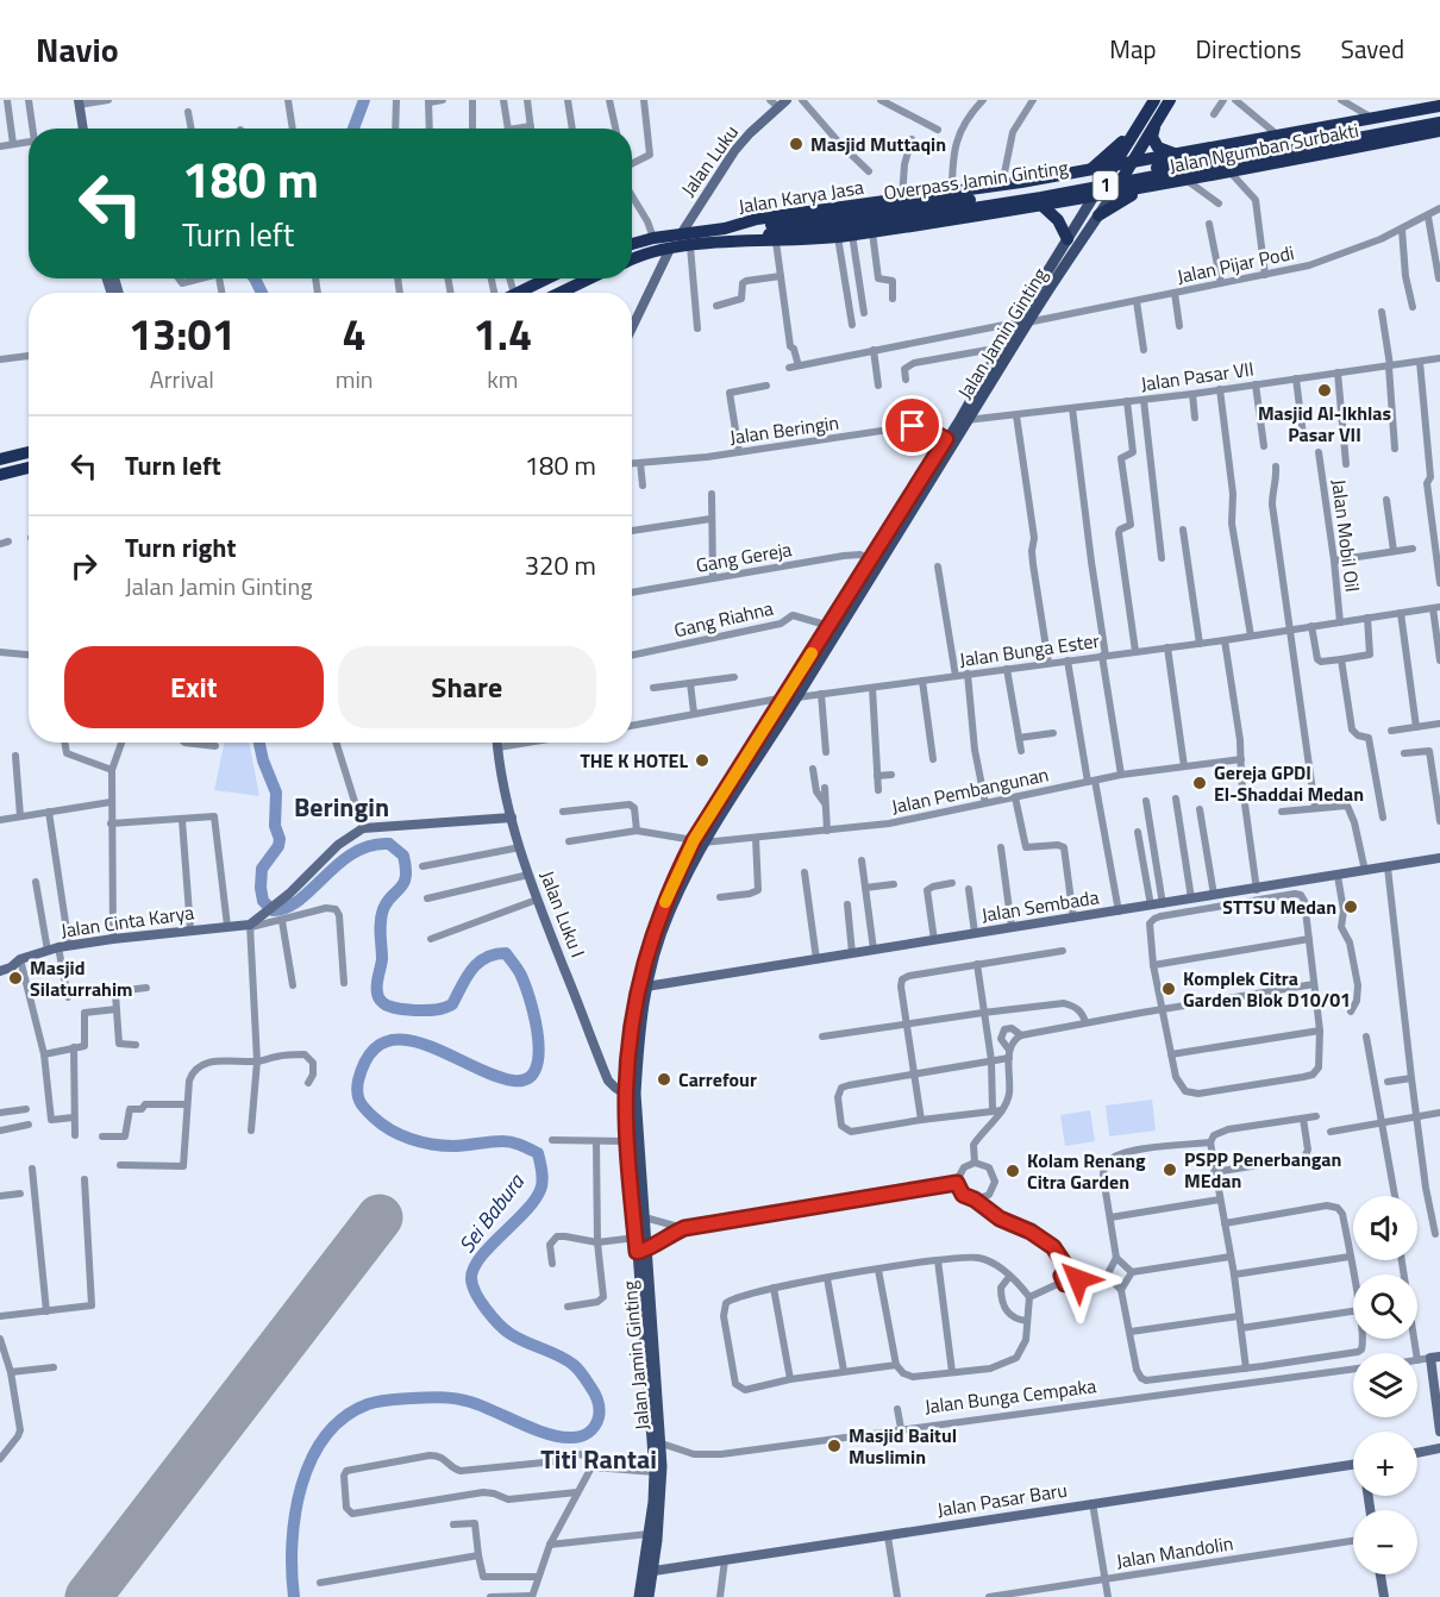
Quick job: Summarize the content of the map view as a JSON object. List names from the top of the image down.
{
  "streets": {
    "highway": [
      "Jalan Ngumban Surbakti",
      "Overpass Jamin Ginting",
      "1",
      "Jalan Karya Jasa",
      "Jalan Jamin Ginting"
    ],
    "street": [
      "Jalan Luku",
      "Jalan Pijar Podi",
      "Jalan Pasar VII",
      "Jalan Beringin",
      "Jalan Mobil Oil",
      "Gang Gereja",
      "Gang Riahna",
      "Jalan Bunga Ester",
      "Jalan Pembangunan",
      "Jalan Sembada",
      "Jalan Luku I",
      "Jalan Cinta Karya",
      "Jalan Bunga Cempaka",
      "Jalan Pasar Baru",
      "Jalan Mandolin"
    ]
  },
  "crossings": [
    ["Jalan Ngumban Surbakti", "Jalan Karya Jasa"],
    ["Jalan Ngumban Surbakti", "Jalan Jamin Ginting"],
    ["Jalan Luku", "Overpass Jamin Ginting"],
    ["Jalan Luku", "Jalan Karya Jasa"],
    ["Overpass Jamin Ginting", "Jalan Karya Jasa"],
    ["Jalan Karya Jasa", "Jalan Jamin Ginting"],
    ["Jalan Pijar Podi", "Jalan Jamin Ginting"],
    ["Jalan Jamin Ginting", "Jalan Pasar VII"],
    ["Jalan Jamin Ginting", "Jalan Beringin"],
    ["Jalan Jamin Ginting", "Gang Gereja"],
    ["Jalan Jamin Ginting", "Gang Riahna"],
    ["Jalan Jamin Ginting", "Jalan Bunga Ester"],
    ["Jalan Jamin Ginting", "Jalan Pembangunan"],
    ["Jalan Jamin Ginting", "Jalan Sembada"],
    ["Jalan Jamin Ginting", "Jalan Luku I"],
    ["Jalan Jamin Ginting", "Jalan Bunga Cempaka"],
    ["Jalan Jamin Ginting", "Jalan Pasar Baru"],
    ["Jalan Mobil Oil", "Jalan Bunga Ester"]
  ],
  "districts": ["Beringin", "Titi Rantai"],
  "water": ["Sei Babura"],
  "places": [
    "Masjid Muttaqin",
    "Masjid Al-Ikhlas Pasar VII",
    "THE K HOTEL",
    "Gereja GPDI El-Shaddai Medan",
    "STTSU Medan",
    "Masjid Silaturrahim",
    "Komplek Citra Garden Blok D10/01",
    "Carrefour",
    "PSPP Penerbangan MEdan",
    "Kolam Renang Citra Garden",
    "Masjid Baitul Muslimin"
  ],
  "page": {
    "header": "Navio",
    "nav": ["Map", "Directions", "Saved"],
    "turn": ["180 m", "Turn left"],
    "eta": [
      "13:01",
      "Arrival",
      "4",
      "min",
      "1.4",
      "km"
    ],
    "list": [
      {
        "name": "Turn left",
        "value": "180 m"
      },
      {
        "name": "Turn right",
        "note": "Jalan Jamin Ginting",
        "value": "320 m"
      }
    ],
    "buttons": ["Exit", "Share"],
    "map_buttons": ["+", "−"]
  }
}
